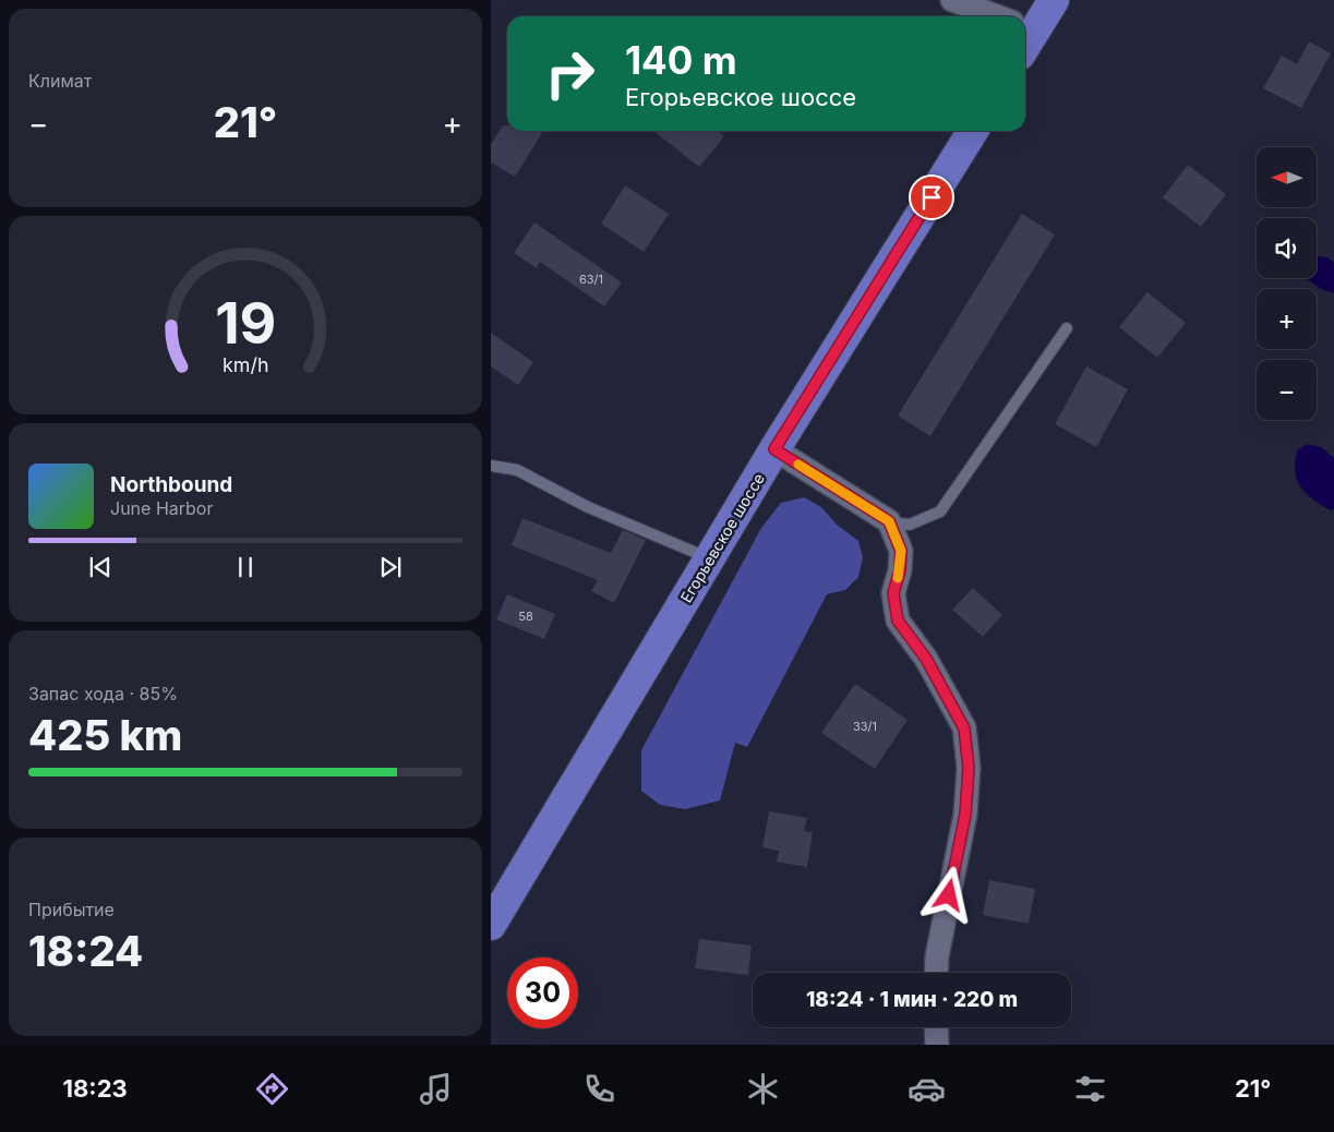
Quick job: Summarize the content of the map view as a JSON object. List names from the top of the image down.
{
  "streets": {
    "main road": ["Егорьевское шоссе"]
  },
  "house_numbers": ["63/1", "58", "33/1"],
  "north": "left",
  "page": {
    "tile": [
      "Климат",
      ["Запас хода · 85%", "425 km"],
      ["Прибытие", "18:24"]
    ],
    "turn": ["140 m", "Егорьевское шоссе"],
    "heat": ["−", "21°", "+"],
    "map_buttons": ["+", "−"],
    "song": ["Northbound", "June Harbor"],
    "limit": "30",
    "trip": "18:24 · 1 мин · 220 m",
    "tabs": ["18:23", "21°"],
    "gauge": ["19", "km/h"]
  }
}
